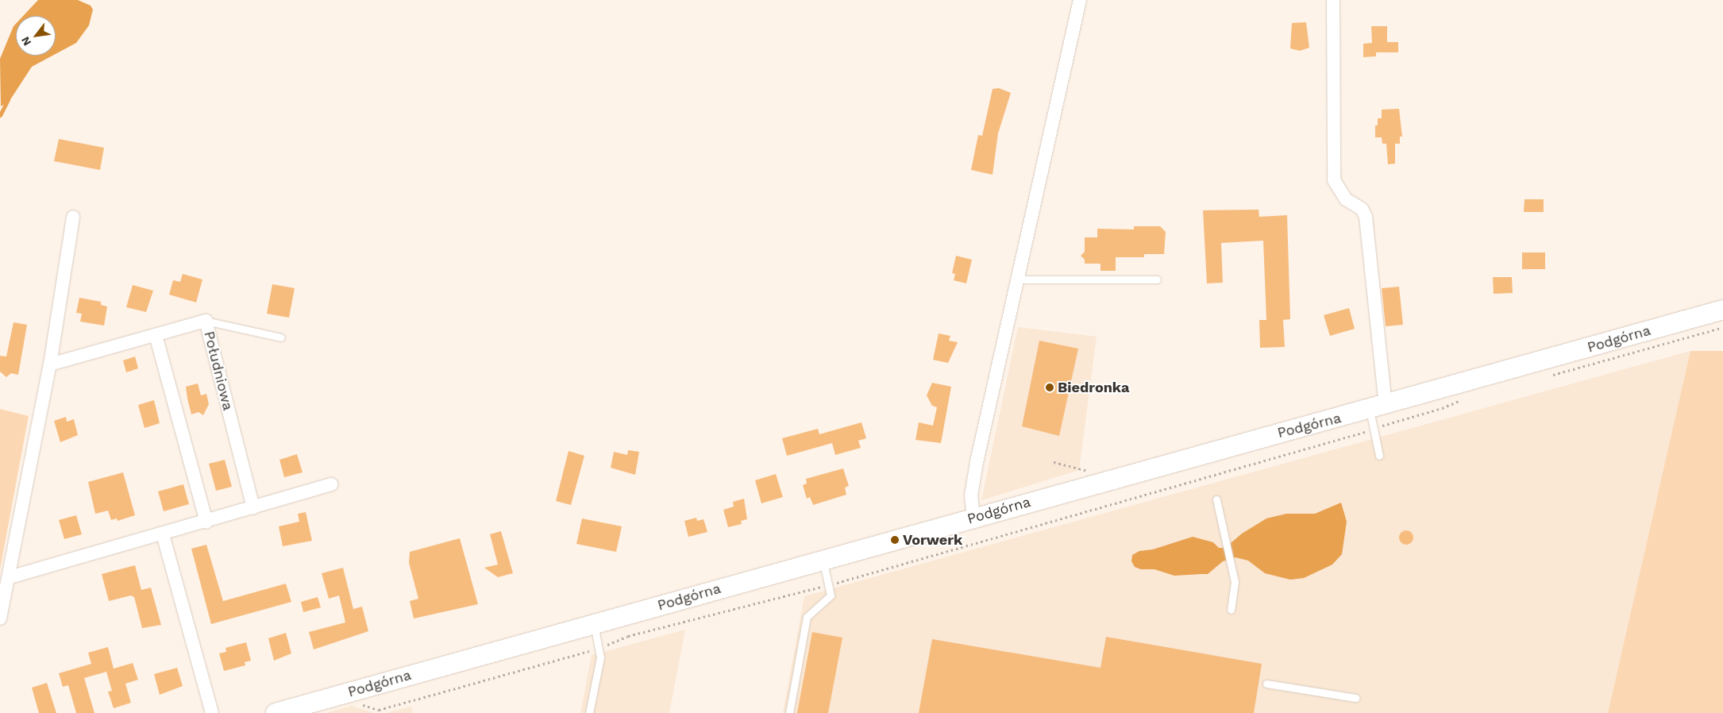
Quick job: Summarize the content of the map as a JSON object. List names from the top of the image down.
{
  "streets": {
    "main road": ["Podgórna"],
    "street": ["Południowa"]
  },
  "places": ["Biedronka", "Vorwerk"],
  "north": "bottom left"
}
